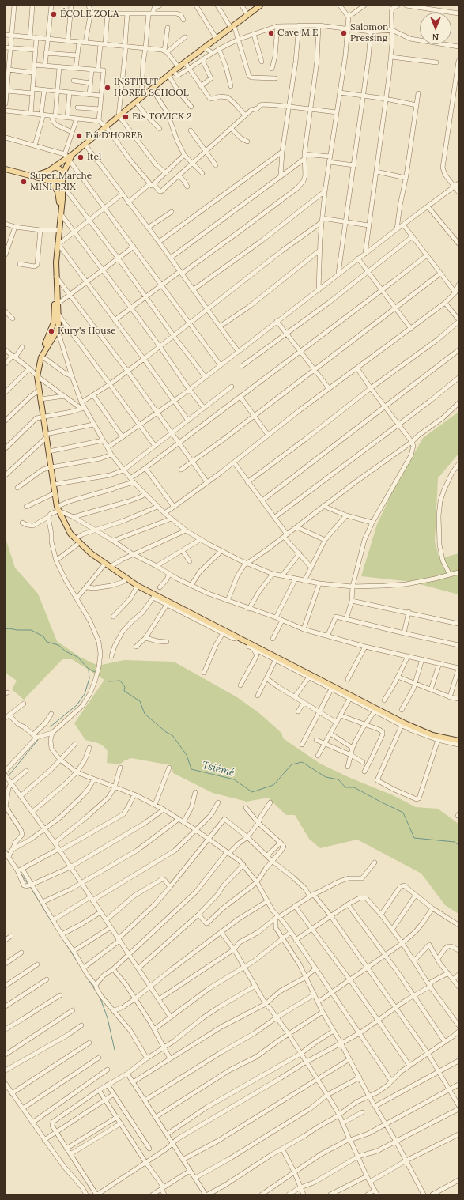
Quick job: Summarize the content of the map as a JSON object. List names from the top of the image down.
{
  "water": ["Tsiémé"],
  "places": [
    "ÉCOLE ZOLA",
    "Cave M.E",
    "Salomon Pressing",
    "INSTITUT HOREB SCHOOL",
    "Ets TOVICK 2",
    "Foi D'HOREB",
    "Itel",
    "Super Marché MINI PRIX",
    "Kury's House"
  ],
  "north": "bottom"
}
